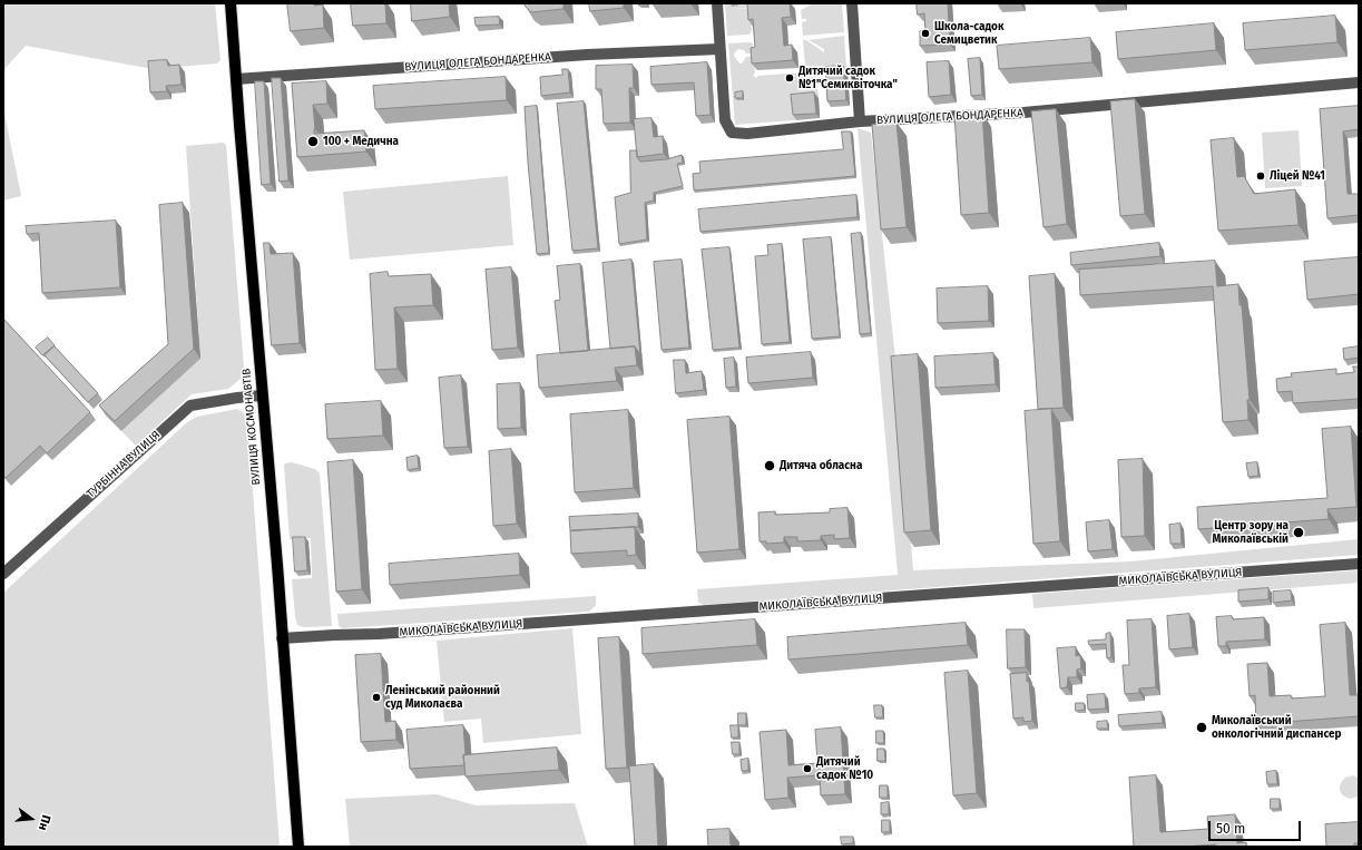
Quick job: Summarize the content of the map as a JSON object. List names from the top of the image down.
{
  "streets": {
    "main road": ["ВУЛИЦЯ КОСМОНАВТІВ"],
    "street": ["ВУЛИЦЯ ОЛЕГА БОНДАРЕНКА", "ТУРБІННА ВУЛИЦЯ", "МИКОЛАЇВСЬКА ВУЛИЦЯ"]
  },
  "crossings": [
    ["ВУЛИЦЯ ОЛЕГА БОНДАРЕНКА", "ВУЛИЦЯ КОСМОНАВТІВ"],
    ["ВУЛИЦЯ КОСМОНАВТІВ", "ТУРБІННА ВУЛИЦЯ"],
    ["ВУЛИЦЯ КОСМОНАВТІВ", "МИКОЛАЇВСЬКА ВУЛИЦЯ"]
  ],
  "places": [
    "Школа-садок Семицветик",
    "Дитячий садок №1\"Семиквіточка\"",
    "100 + Медична",
    "Ліцей №41",
    "Дитяча обласна",
    "Центр зору на Миколаївській",
    "Ленінський районний суд Миколаєва",
    "Миколаївський онкологічний диспансер",
    "Дитячий садок №10"
  ],
  "scale_bar": "50 m",
  "north": "right"
}
